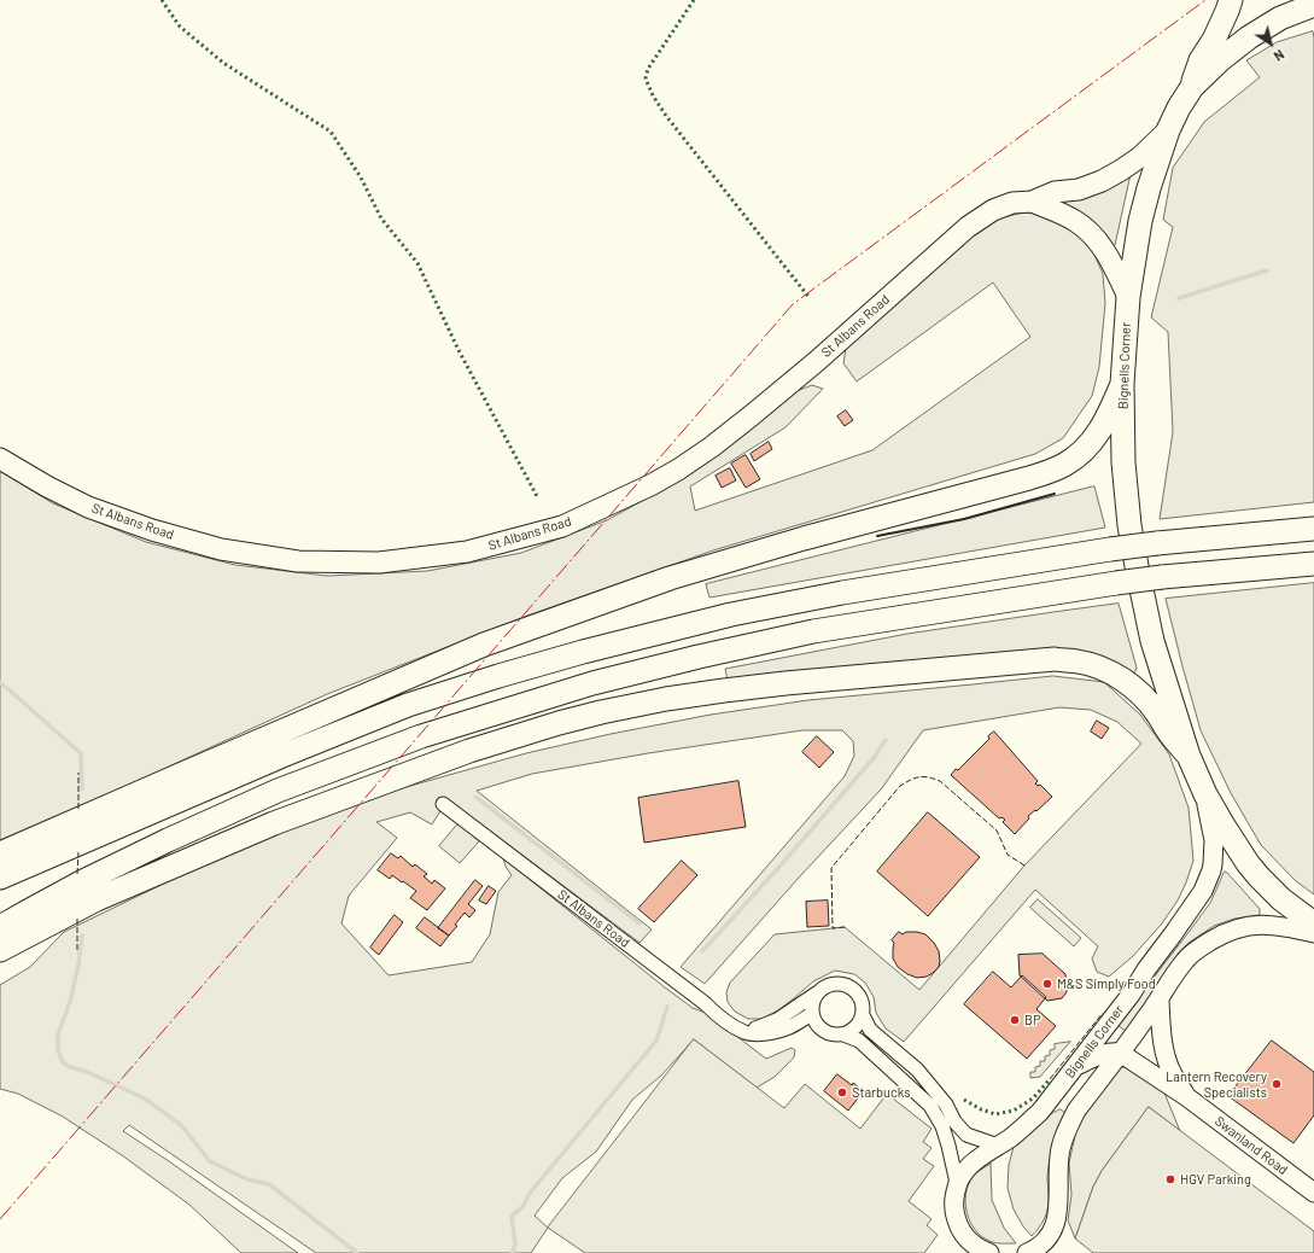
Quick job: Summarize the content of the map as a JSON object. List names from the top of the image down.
{
  "streets": {
    "highway": ["Bignells Corner"],
    "main road": ["St Albans Road"],
    "street": ["Swanland Road"]
  },
  "crossings": [
    ["St Albans Road", "Bignells Corner"],
    ["Bignells Corner", "Swanland Road"]
  ],
  "places": [
    "M&S Simply Food",
    "BP",
    "Lantern Recovery Specialists",
    "Starbucks",
    "HGV Parking"
  ],
  "north": "bottom right"
}
